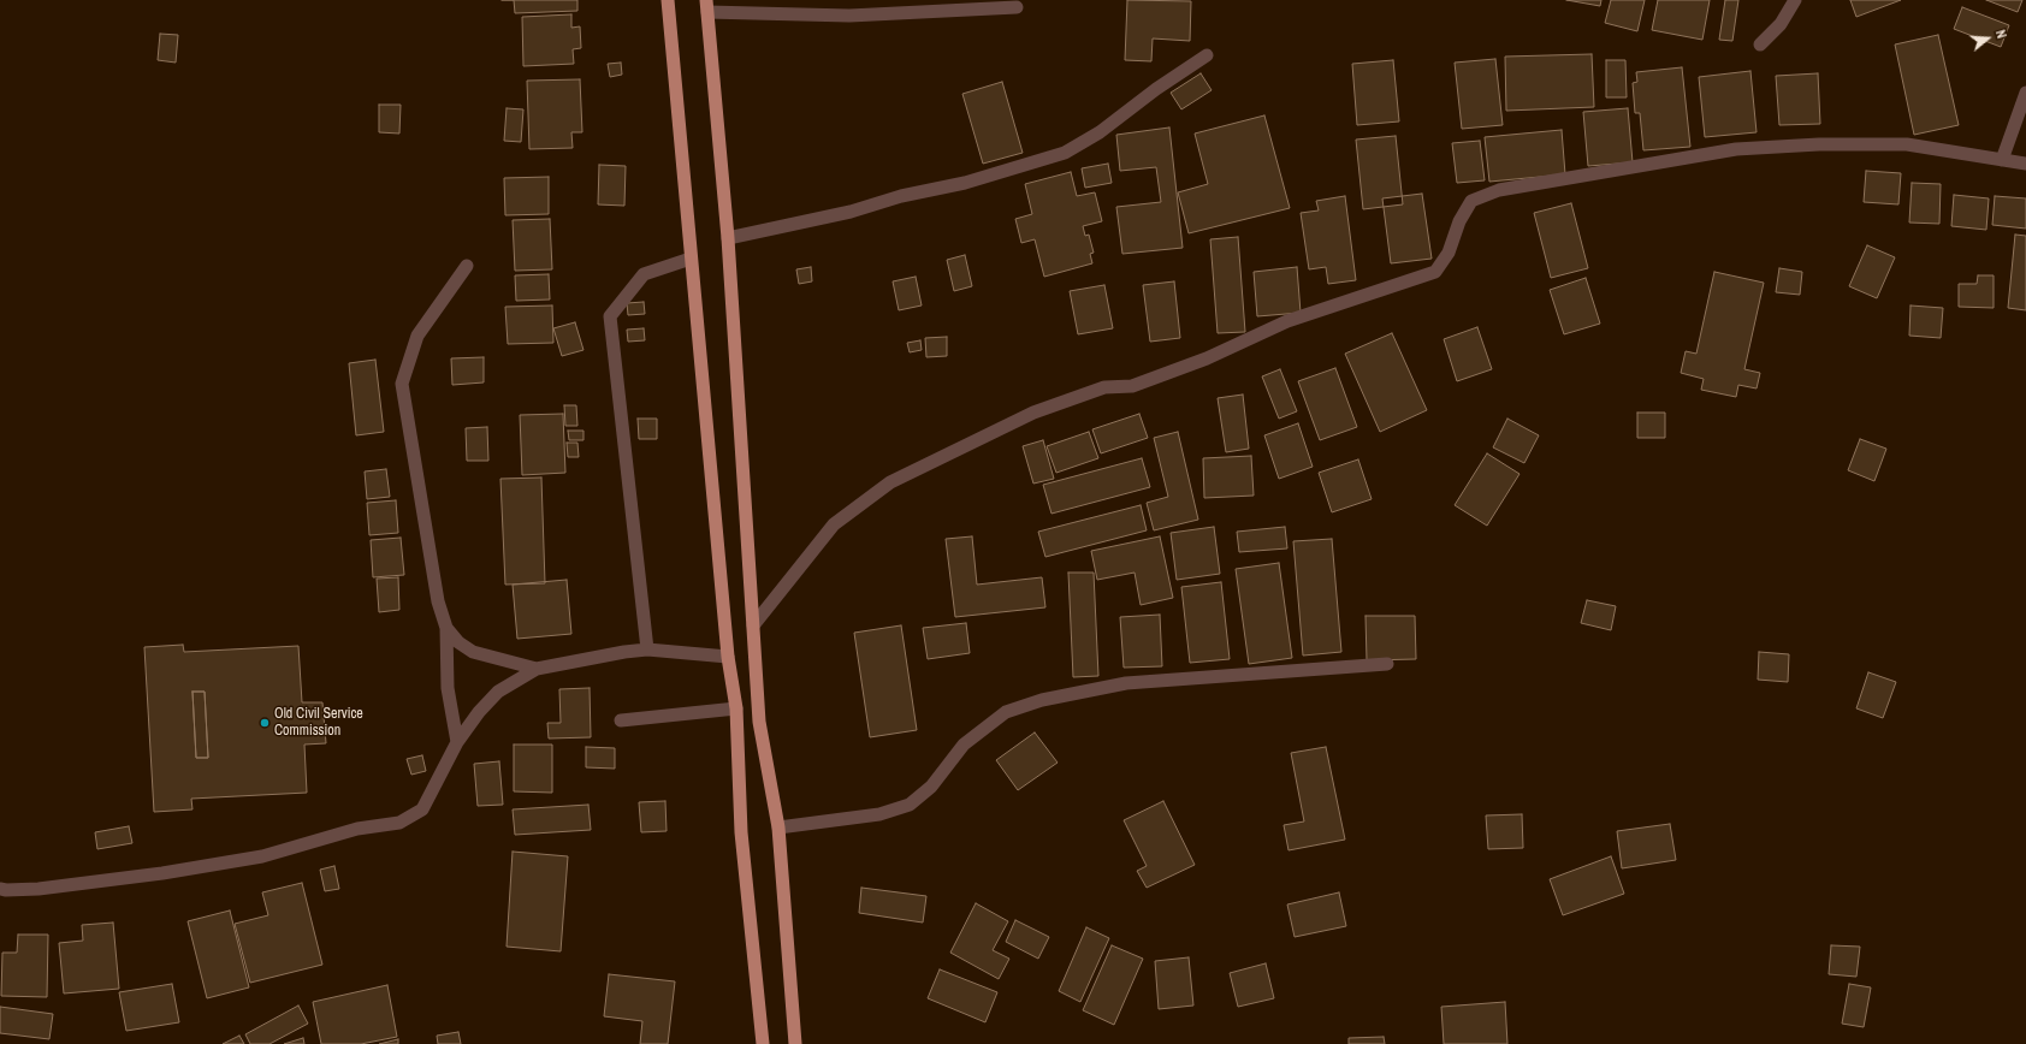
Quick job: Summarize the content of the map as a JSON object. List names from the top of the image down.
{
  "places": ["Old Civil Service Commission"],
  "north": "right"
}
